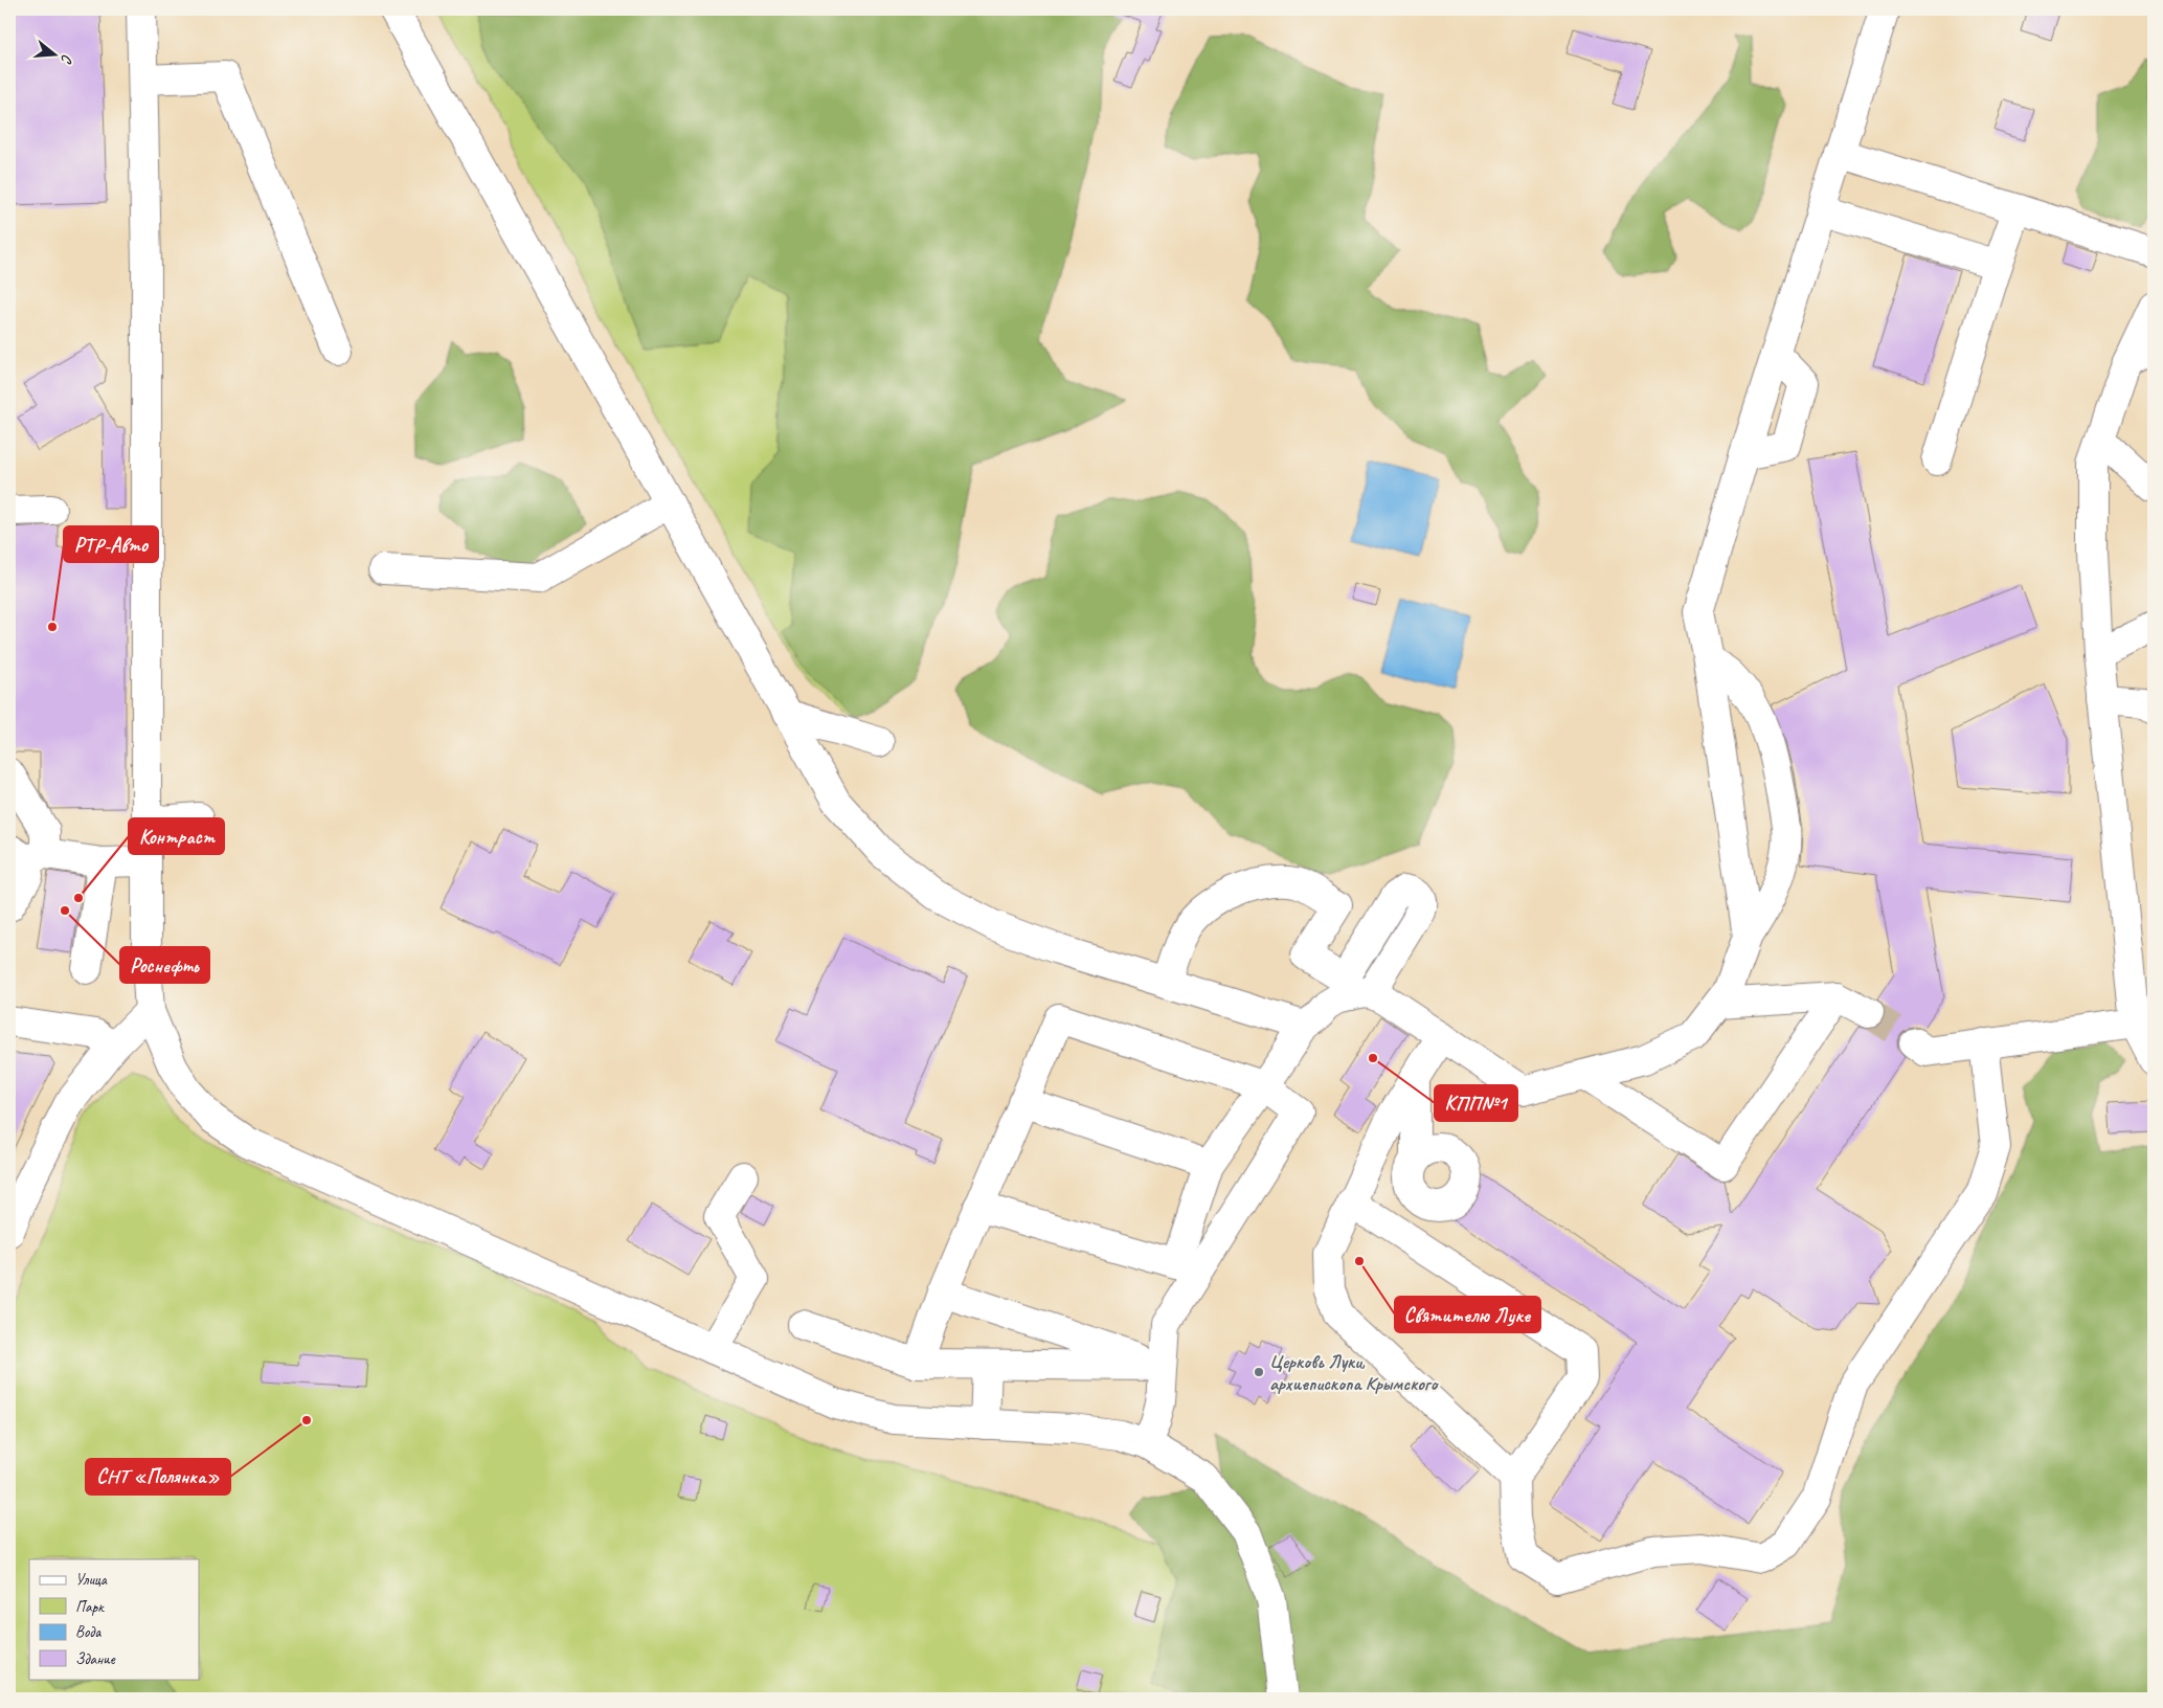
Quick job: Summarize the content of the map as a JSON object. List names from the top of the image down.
{
  "places": [
    "РТР-Авто",
    "Контраст",
    "Роснефть",
    "КПП№1",
    "Святителю Луке",
    "Церковь Луки, архиепископа Крымского",
    "СНТ «Полянка»"
  ],
  "legend": [
    "Улица",
    "Парк",
    "Вода",
    "Здание"
  ],
  "north": "right"
}
